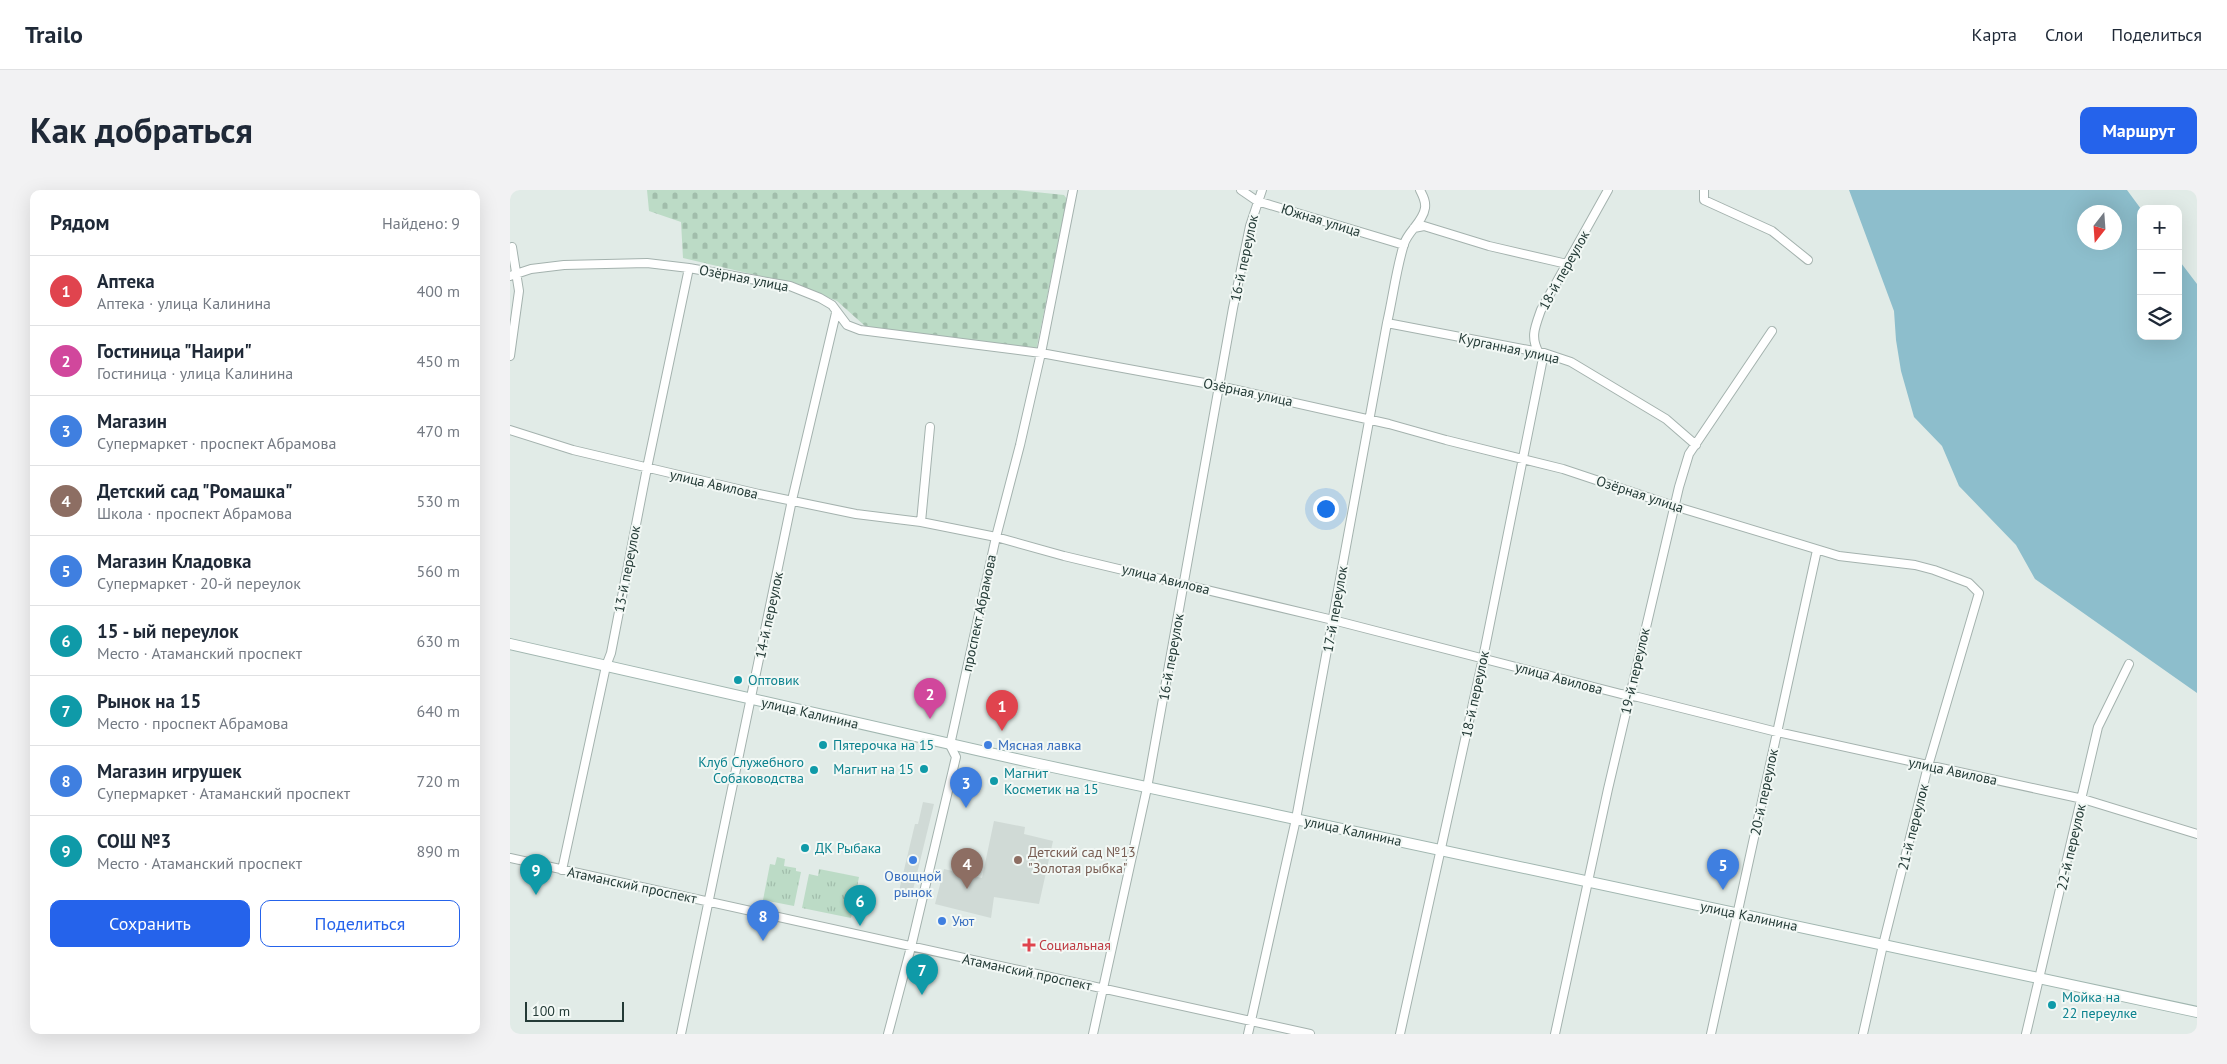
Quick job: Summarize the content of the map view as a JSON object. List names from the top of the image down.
{
  "streets": {
    "main road": ["улица Калинина"],
    "street": [
      "Южная улица",
      "16-й переулок",
      "18-й переулок",
      "Озёрная улица",
      "Курганная улица",
      "улица Авилова",
      "13-й переулок",
      "17-й переулок",
      "проспект Абрамова",
      "14-й переулок",
      "19-й переулок",
      "20-й переулок",
      "21-й переулок",
      "22-й переулок",
      "Атаманский проспект"
    ]
  },
  "crossings": [
    ["Южная улица", "16-й переулок"],
    ["Южная улица", "17-й переулок"],
    ["16-й переулок", "Озёрная улица"],
    ["16-й переулок", "улица Авилова"],
    ["16-й переулок", "улица Калинина"],
    ["16-й переулок", "Атаманский проспект"],
    ["18-й переулок", "Озёрная улица"],
    ["18-й переулок", "Курганная улица"],
    ["18-й переулок", "улица Авилова"],
    ["18-й переулок", "улица Калинина"],
    ["Озёрная улица", "13-й переулок"],
    ["Озёрная улица", "17-й переулок"],
    ["Озёрная улица", "проспект Абрамова"],
    ["Озёрная улица", "14-й переулок"],
    ["Озёрная улица", "19-й переулок"],
    ["Озёрная улица", "20-й переулок"],
    ["Озёрная улица", "21-й переулок"],
    ["Курганная улица", "17-й переулок"],
    ["Курганная улица", "19-й переулок"],
    ["улица Авилова", "13-й переулок"],
    ["улица Авилова", "17-й переулок"],
    ["улица Авилова", "проспект Абрамова"],
    ["улица Авилова", "14-й переулок"],
    ["улица Авилова", "19-й переулок"],
    ["улица Авилова", "20-й переулок"],
    ["улица Авилова", "21-й переулок"],
    ["улица Авилова", "22-й переулок"],
    ["13-й переулок", "улица Калинина"],
    ["13-й переулок", "Атаманский проспект"],
    ["17-й переулок", "улица Калинина"],
    ["17-й переулок", "Атаманский проспект"],
    ["проспект Абрамова", "улица Калинина"],
    ["проспект Абрамова", "Атаманский проспект"],
    ["14-й переулок", "улица Калинина"],
    ["14-й переулок", "Атаманский проспект"],
    ["19-й переулок", "улица Калинина"],
    ["улица Калинина", "20-й переулок"],
    ["улица Калинина", "21-й переулок"],
    ["улица Калинина", "22-й переулок"]
  ],
  "places": {
    "other": [
      "Оптовик",
      "Пятерочка на 15",
      "Мясная лавка",
      "Магнит на 15",
      "Клуб Служебного Собаководства",
      "Магнит Косметик на 15",
      "ДК Рыбака",
      "Овощной рынок",
      "Детский сад №13 \"Золотая рыбка\"",
      "Уют",
      "Мойка на 22 переулке"
    ],
    "health": ["Социальная"]
  },
  "scale_bar": "100 m",
  "north": "bottom",
  "page": {
    "header": "Trailo",
    "nav": ["Карта", "Слои", "Поделиться"],
    "title": "Как добраться",
    "buttons": [
      "Маршрут",
      ["Сохранить", "Поделиться"]
    ],
    "heading": ["Рядом", "Найдено: 9"],
    "map_buttons": ["+", "−"],
    "list": [
      {
        "mark": "1",
        "name": "Аптека",
        "note": "Аптека · улица Калинина",
        "value": "400 m"
      },
      {
        "mark": "2",
        "name": "Гостиница \"Наири\"",
        "note": "Гостиница · улица Калинина",
        "value": "450 m"
      },
      {
        "mark": "3",
        "name": "Магазин",
        "note": "Супермаркет · проспект Абрамова",
        "value": "470 m"
      },
      {
        "mark": "4",
        "name": "Детский сад \"Ромашка\"",
        "note": "Школа · проспект Абрамова",
        "value": "530 m"
      },
      {
        "mark": "5",
        "name": "Магазин Кладовка",
        "note": "Супермаркет · 20-й переулок",
        "value": "560 m"
      },
      {
        "mark": "6",
        "name": "15 - ый переулок",
        "note": "Место · Атаманский проспект",
        "value": "630 m"
      },
      {
        "mark": "7",
        "name": "Рынок на 15",
        "note": "Место · проспект Абрамова",
        "value": "640 m"
      },
      {
        "mark": "8",
        "name": "Магазин игрушек",
        "note": "Супермаркет · Атаманский проспект",
        "value": "720 m"
      },
      {
        "mark": "9",
        "name": "СОШ №3",
        "note": "Место · Атаманский проспект",
        "value": "890 m"
      }
    ],
    "pins": [
      "2",
      "1",
      "3",
      "4",
      "5",
      "9",
      "6",
      "8",
      "7"
    ],
    "scale": "100 m"
  }
}
